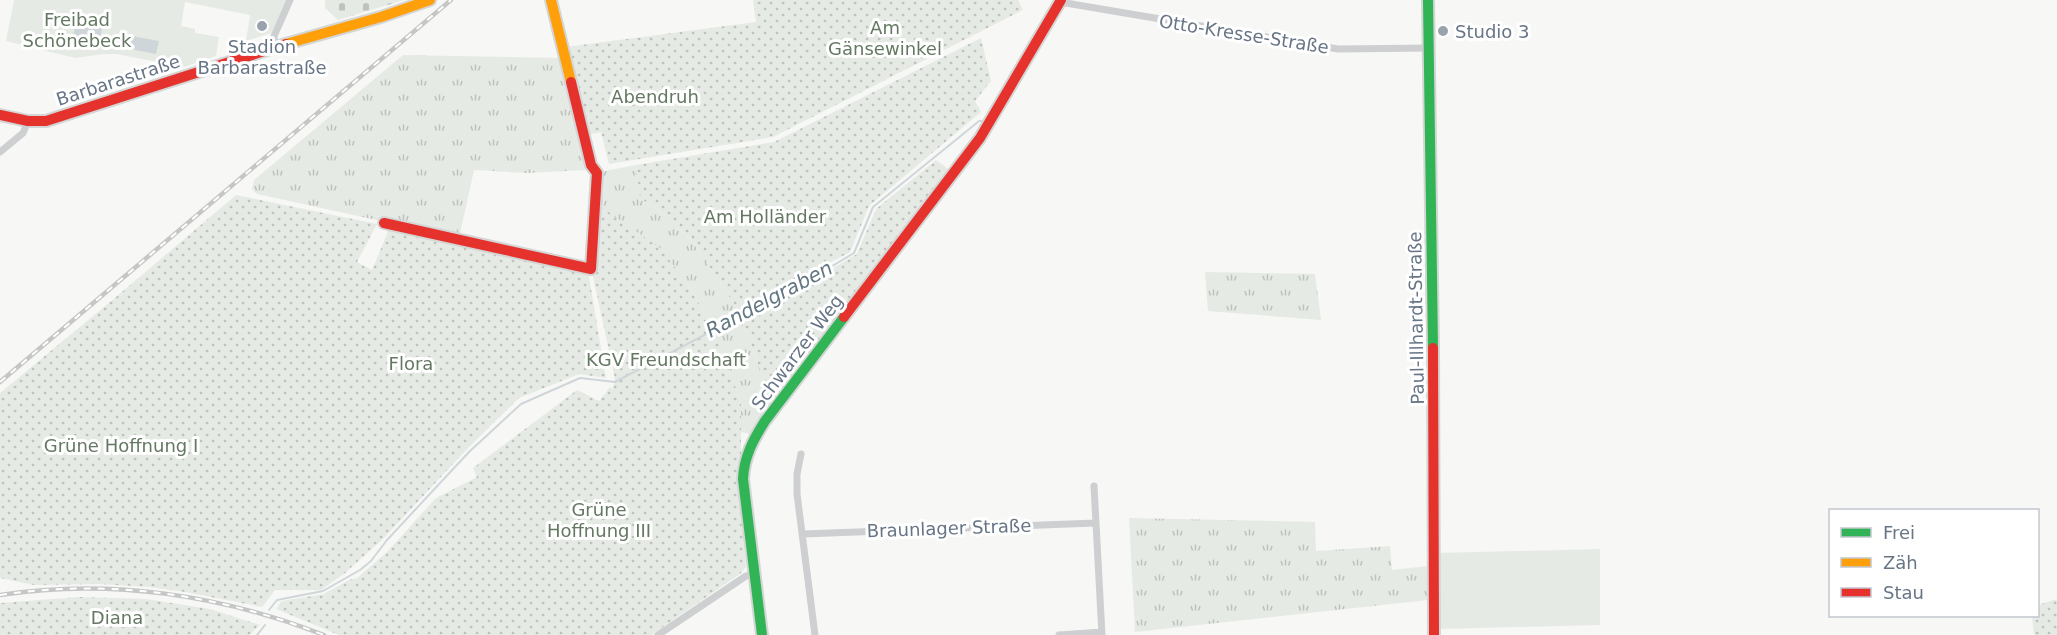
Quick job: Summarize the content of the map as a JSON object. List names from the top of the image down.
{
  "streets": {
    "street": [
      "Otto-Kresse-Straße",
      "Barbarastraße",
      "Paul-Illhardt-Straße",
      "Schwarzer Weg",
      "Braunlager Straße"
    ]
  },
  "crossings": [
    ["Otto-Kresse-Straße", "Paul-Illhardt-Straße"],
    ["Otto-Kresse-Straße", "Schwarzer Weg"]
  ],
  "water": ["Randelgraben"],
  "parks": [
    "Freibad Schönebeck",
    "Am Gänsewinkel",
    "Abendruh",
    "Am Holländer",
    "KGV Freundschaft",
    "Flora",
    "Grüne Hoffnung I",
    "Grüne Hoffnung III",
    "Diana"
  ],
  "places": ["Stadion Barbarastraße", "Studio 3"],
  "legend": ["Frei", "Zäh", "Stau"]
}
